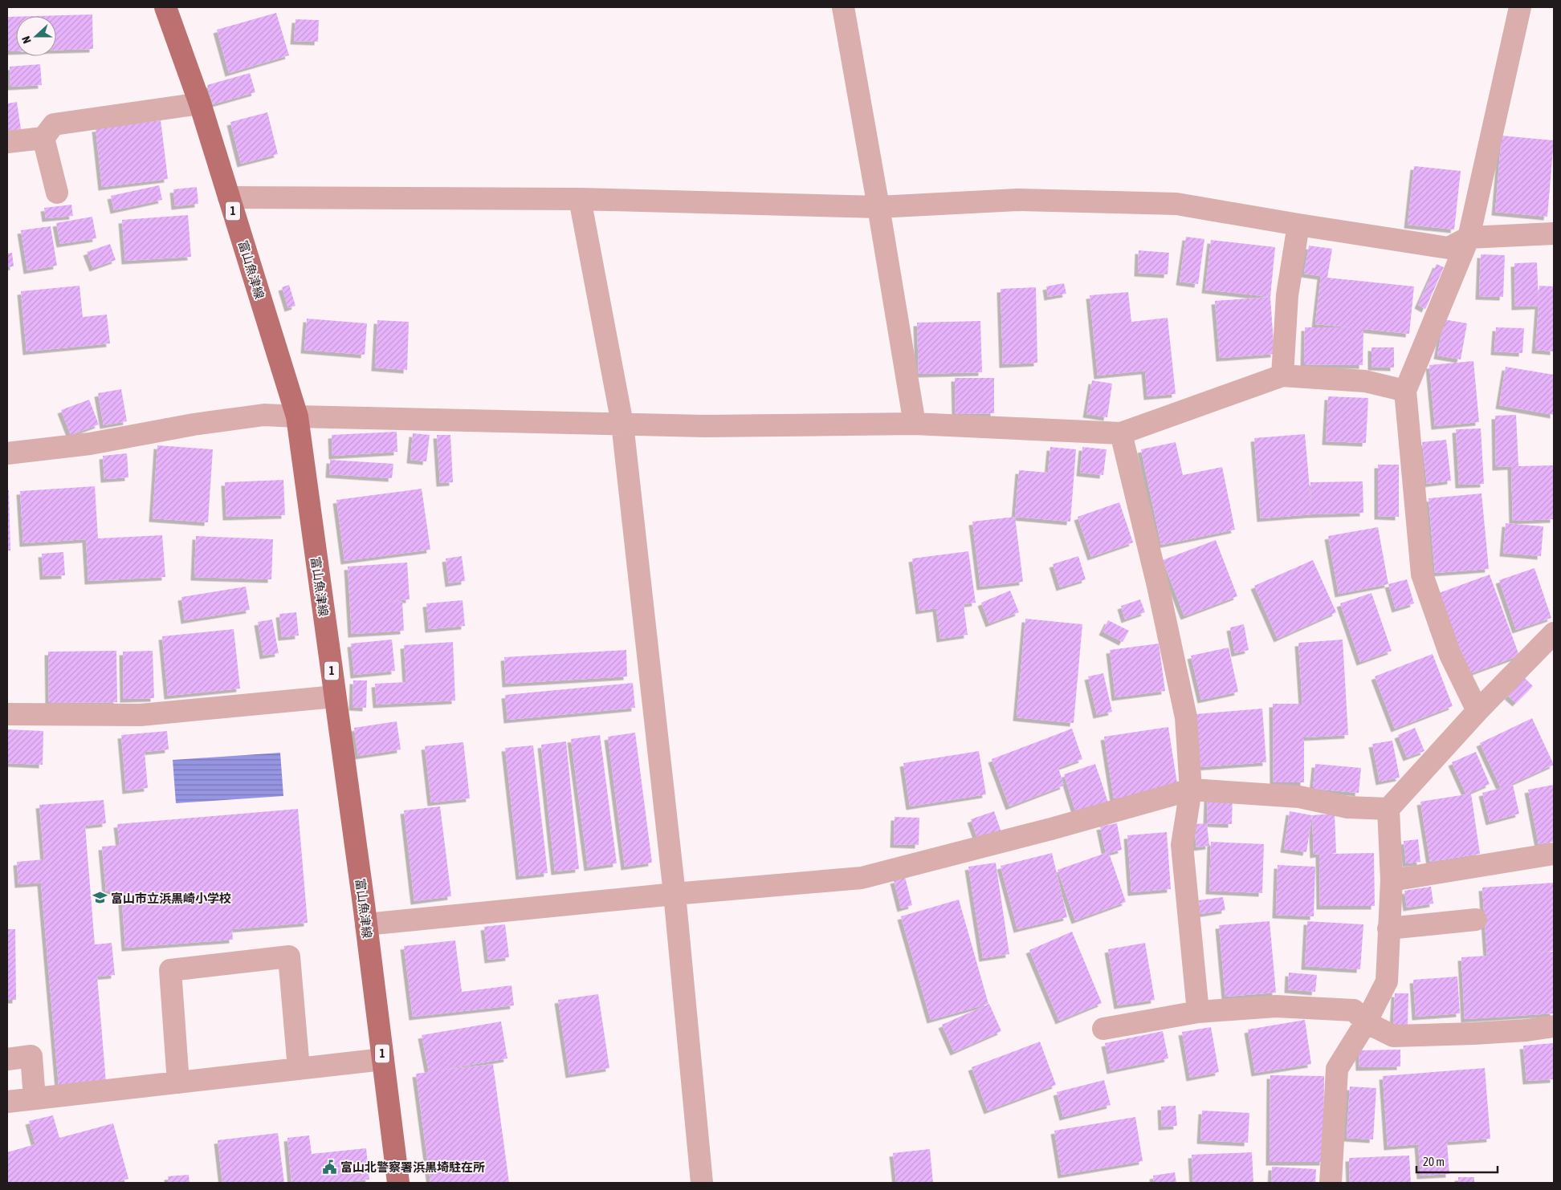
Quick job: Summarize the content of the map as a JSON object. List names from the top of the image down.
{
  "streets": {
    "main road": ["1", "富山魚津線"]
  },
  "places": {
    "school or university": ["富山市立浜黒崎小学校"],
    "public building": ["富山北警察署浜黒埼駐在所"]
  },
  "scale_bar": "20 m",
  "north": "left"
}
